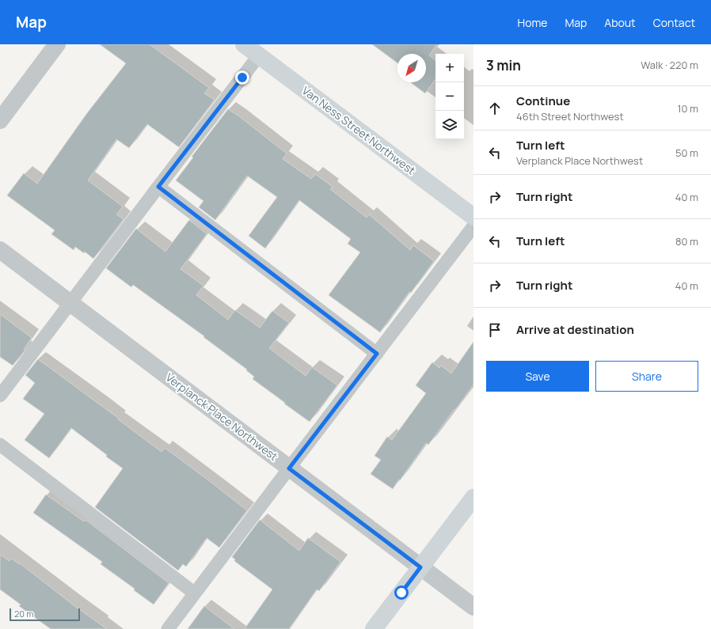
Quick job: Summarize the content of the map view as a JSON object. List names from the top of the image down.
{
  "streets": {
    "street": ["Van Ness Street Northwest", "Verplanck Place Northwest"]
  },
  "scale_bar": "20 m",
  "north": "bottom left",
  "page": {
    "header": "Map",
    "nav": [
      "Home",
      "Map",
      "About",
      "Contact"
    ],
    "heading": ["3 min", "Walk · 220 m"],
    "map_buttons": ["+", "−"],
    "list": [
      ["Continue", "46th Street Northwest", "10 m"],
      ["Turn left", "Verplanck Place Northwest", "50 m"],
      ["Turn right", "40 m"],
      ["Turn left", "80 m"],
      ["Turn right", "40 m"],
      "Arrive at destination"
    ],
    "buttons": ["Save", "Share"],
    "scale": "20 m"
  }
}
